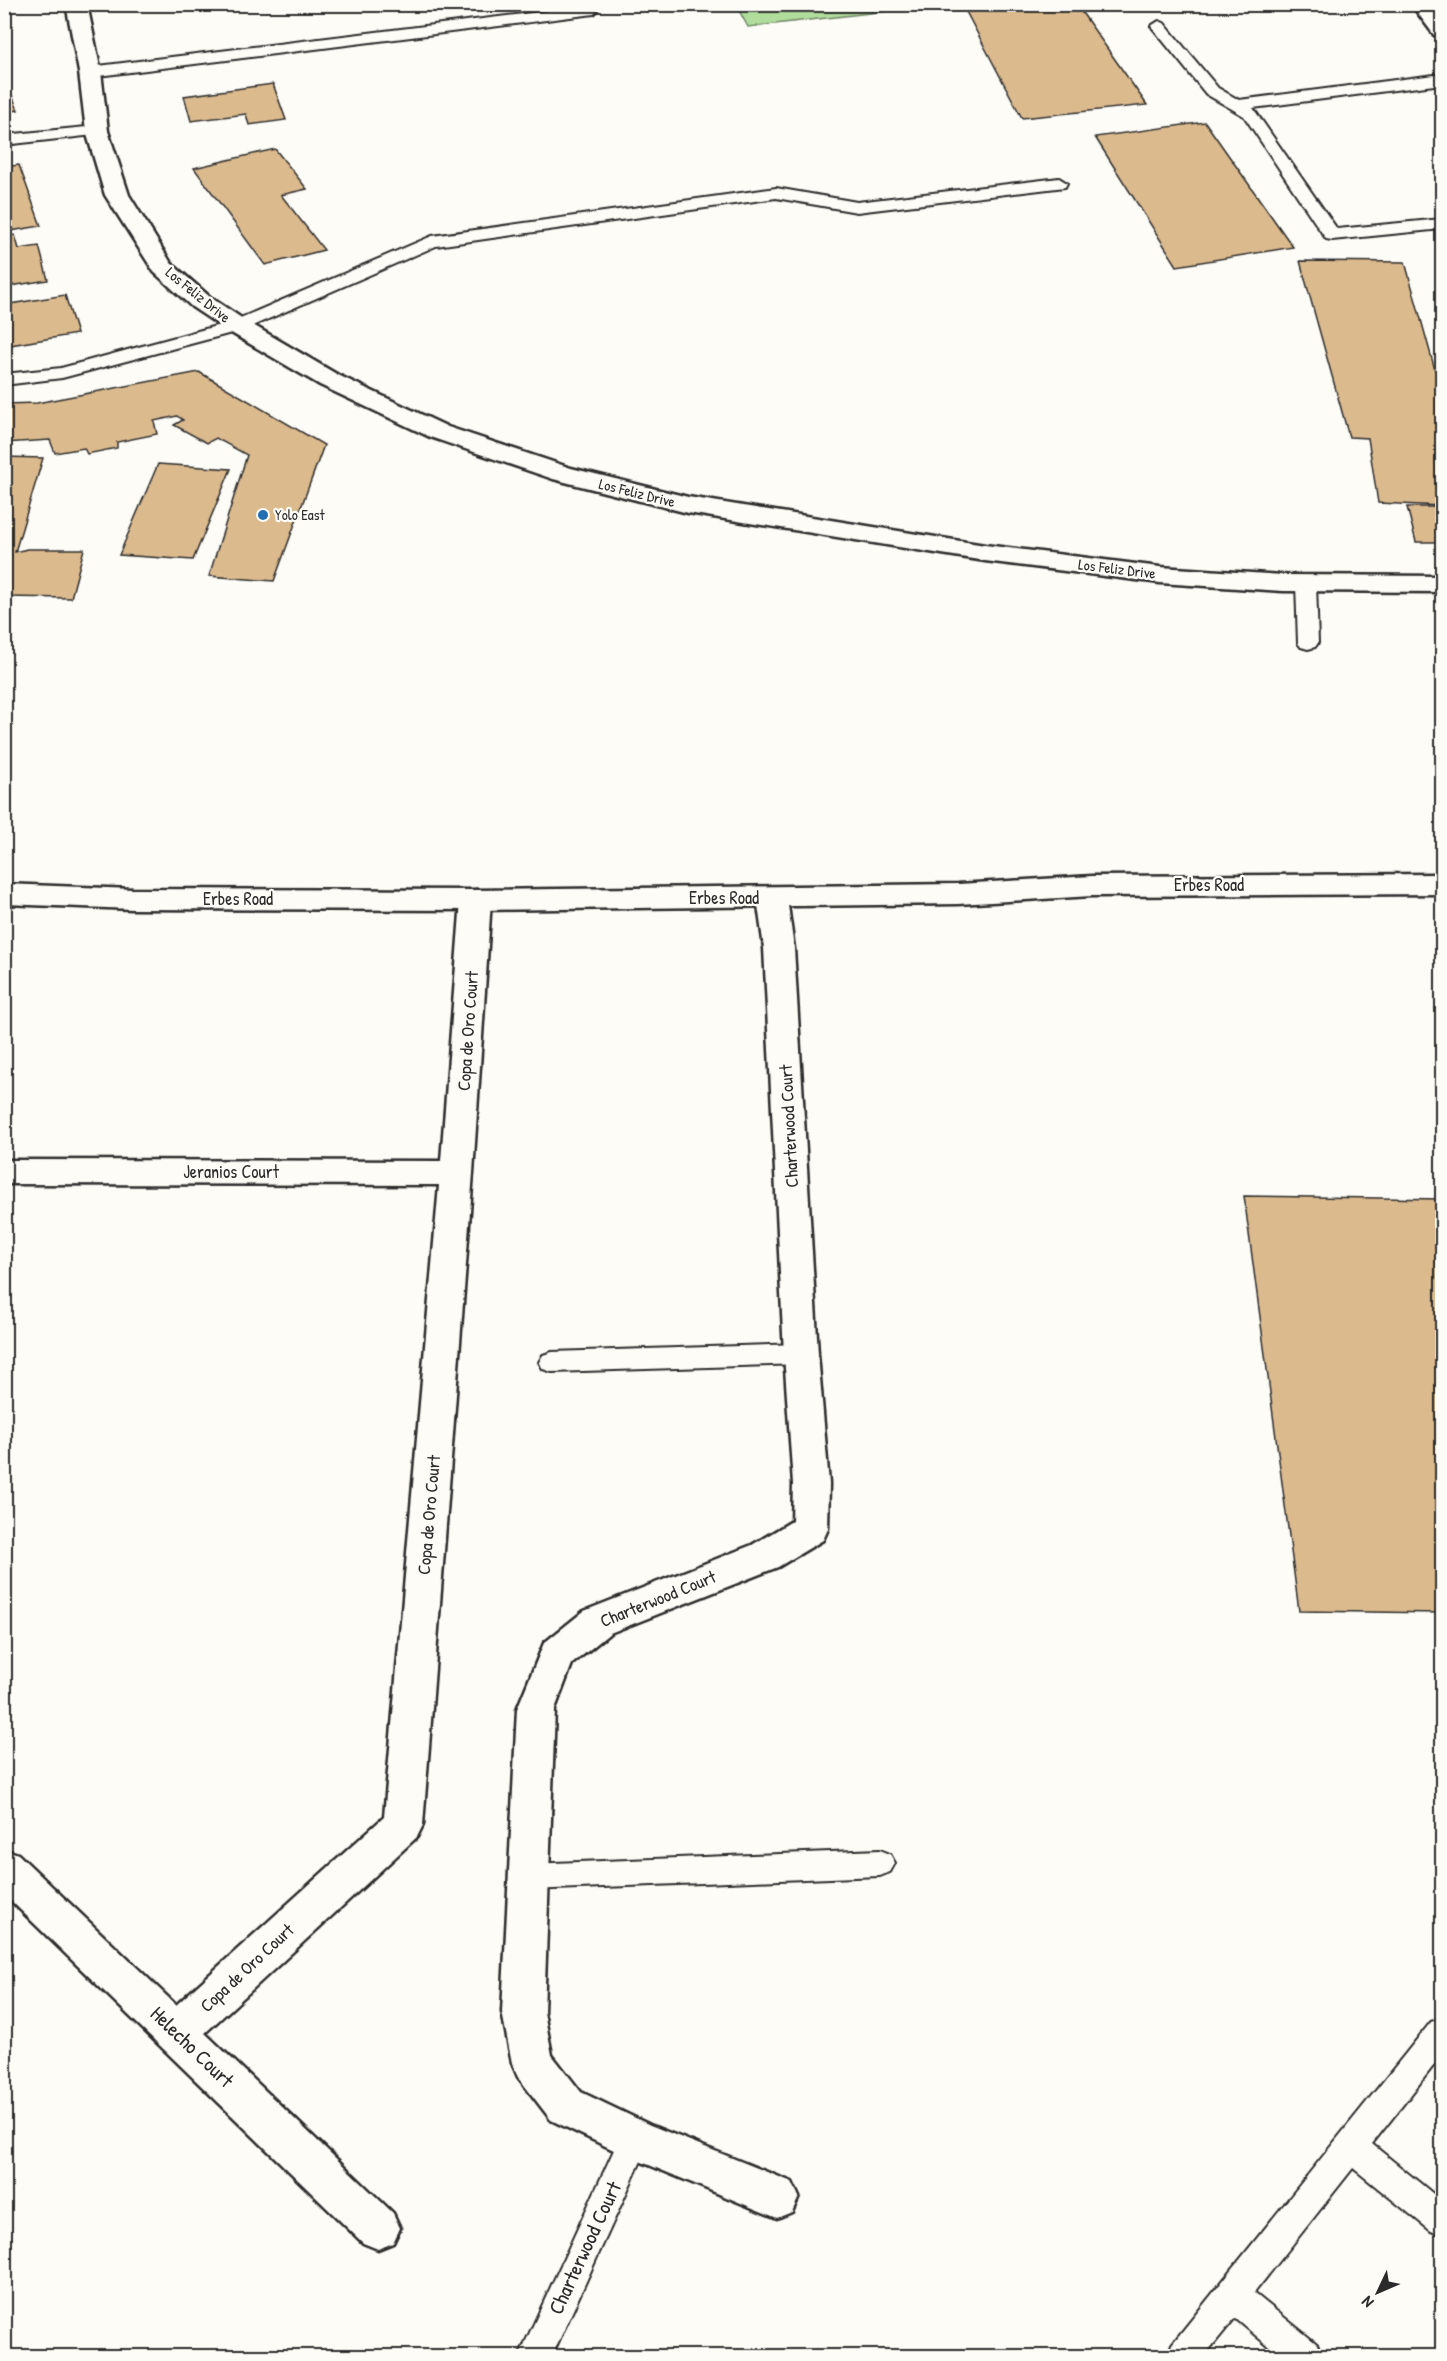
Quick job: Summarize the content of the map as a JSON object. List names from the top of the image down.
{
  "streets": {
    "street": [
      "Los Feliz Drive",
      "Erbes Road",
      "Copa de Oro Court",
      "Charterwood Court",
      "Jeranios Court",
      "Helecho Court"
    ]
  },
  "crossings": [
    ["Erbes Road", "Copa de Oro Court"],
    ["Erbes Road", "Charterwood Court"],
    ["Copa de Oro Court", "Jeranios Court"],
    ["Copa de Oro Court", "Helecho Court"]
  ],
  "places": ["Yolo East"],
  "north": "bottom left"
}
